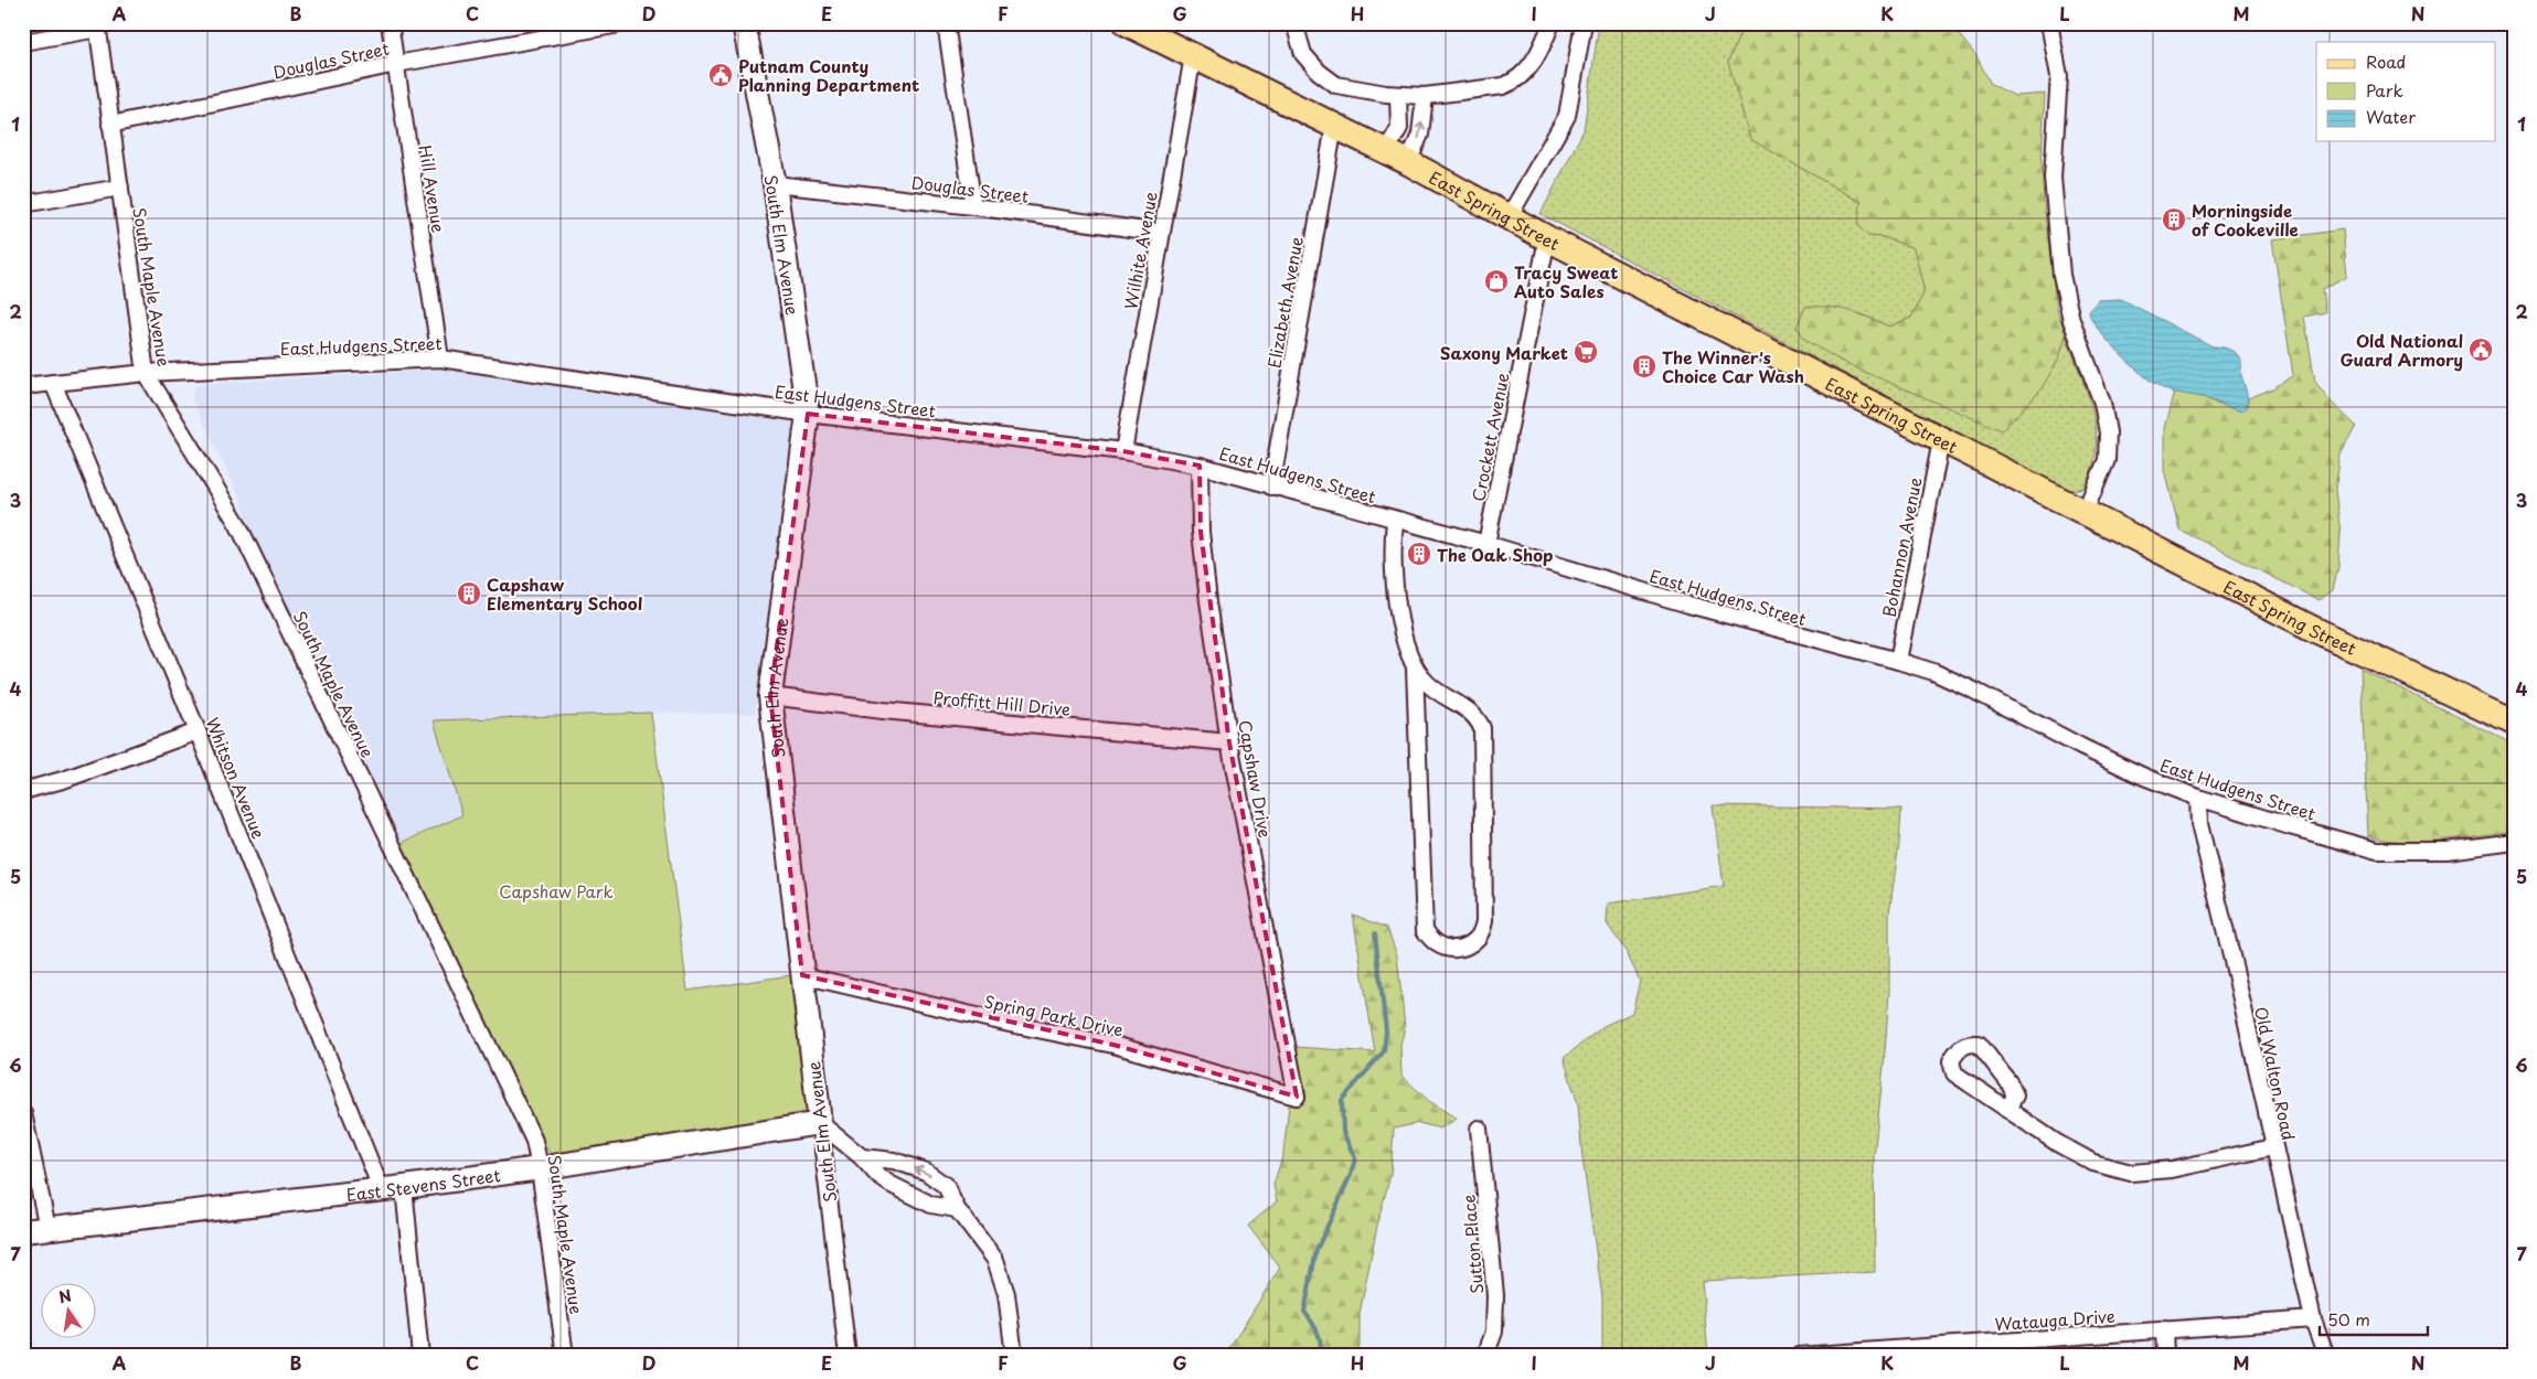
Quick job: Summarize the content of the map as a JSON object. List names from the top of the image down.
{
  "streets": {
    "main road": ["East Spring Street"],
    "street": [
      "Douglas Street",
      "Hill Avenue",
      "South Elm Avenue",
      "Wilhite Avenue",
      "South Maple Avenue",
      "Elizabeth Avenue",
      "East Hudgens Street",
      "Crockett Avenue",
      "Bohannon Avenue",
      "Proffitt Hill Drive",
      "Whitson Avenue",
      "Capshaw Drive",
      "Spring Park Drive",
      "Old Walton Road",
      "East Stevens Street",
      "Sutton Place",
      "Watauga Drive"
    ]
  },
  "crossings": [
    ["Douglas Street", "Hill Avenue"],
    ["Douglas Street", "South Elm Avenue"],
    ["Douglas Street", "Wilhite Avenue"],
    ["Douglas Street", "South Maple Avenue"],
    ["Hill Avenue", "East Hudgens Street"],
    ["East Spring Street", "Wilhite Avenue"],
    ["East Spring Street", "Elizabeth Avenue"],
    ["East Spring Street", "Crockett Avenue"],
    ["East Spring Street", "Bohannon Avenue"],
    ["South Elm Avenue", "East Hudgens Street"],
    ["South Elm Avenue", "Proffitt Hill Drive"],
    ["South Elm Avenue", "Spring Park Drive"],
    ["South Elm Avenue", "East Stevens Street"],
    ["Wilhite Avenue", "East Hudgens Street"],
    ["South Maple Avenue", "East Hudgens Street"],
    ["South Maple Avenue", "East Stevens Street"],
    ["Elizabeth Avenue", "East Hudgens Street"],
    ["East Hudgens Street", "Crockett Avenue"],
    ["East Hudgens Street", "Bohannon Avenue"],
    ["East Hudgens Street", "Whitson Avenue"],
    ["East Hudgens Street", "Capshaw Drive"],
    ["East Hudgens Street", "Old Walton Road"],
    ["Proffitt Hill Drive", "Capshaw Drive"],
    ["Whitson Avenue", "East Stevens Street"],
    ["Capshaw Drive", "Spring Park Drive"],
    ["Old Walton Road", "Watauga Drive"]
  ],
  "parks": ["Capshaw Park"],
  "places": {
    "public building": ["Putnam County Planning Department", "Old National Guard Armory"],
    "building": [
      "Morningside of Cookeville",
      "The Winner's Choice Car Wash",
      "The Oak Shop",
      "Capshaw Elementary School"
    ],
    "shop": ["Tracy Sweat Auto Sales"],
    "supermarket": ["Saxony Market"]
  },
  "legend": ["Road", "Park", "Water"],
  "scale_bar": "50 m",
  "north": "top",
  "grid": {
    "columns": [
      "A",
      "B",
      "C",
      "D",
      "E",
      "F",
      "G",
      "H",
      "I",
      "J",
      "K",
      "L",
      "M",
      "N"
    ],
    "rows": [
      "1",
      "2",
      "3",
      "4",
      "5",
      "6",
      "7"
    ]
  }
}
